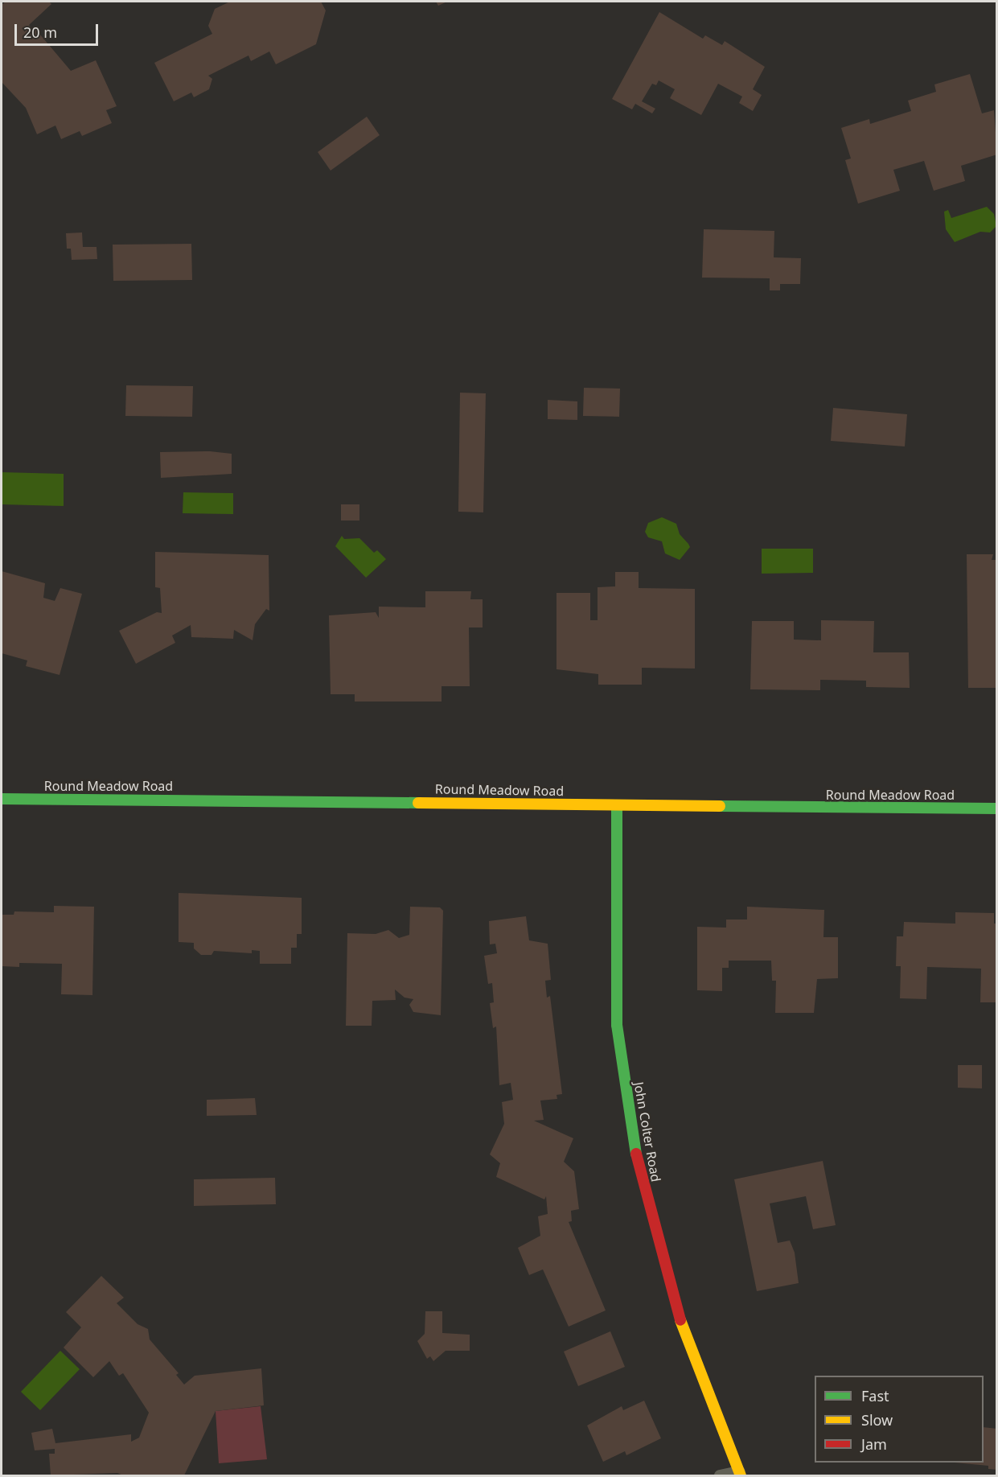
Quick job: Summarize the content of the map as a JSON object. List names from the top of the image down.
{
  "streets": {
    "street": ["Round Meadow Road", "John Colter Road"]
  },
  "crossings": [
    ["Round Meadow Road", "John Colter Road"]
  ],
  "legend": ["Fast", "Slow", "Jam"],
  "scale_bar": "20 m"
}
